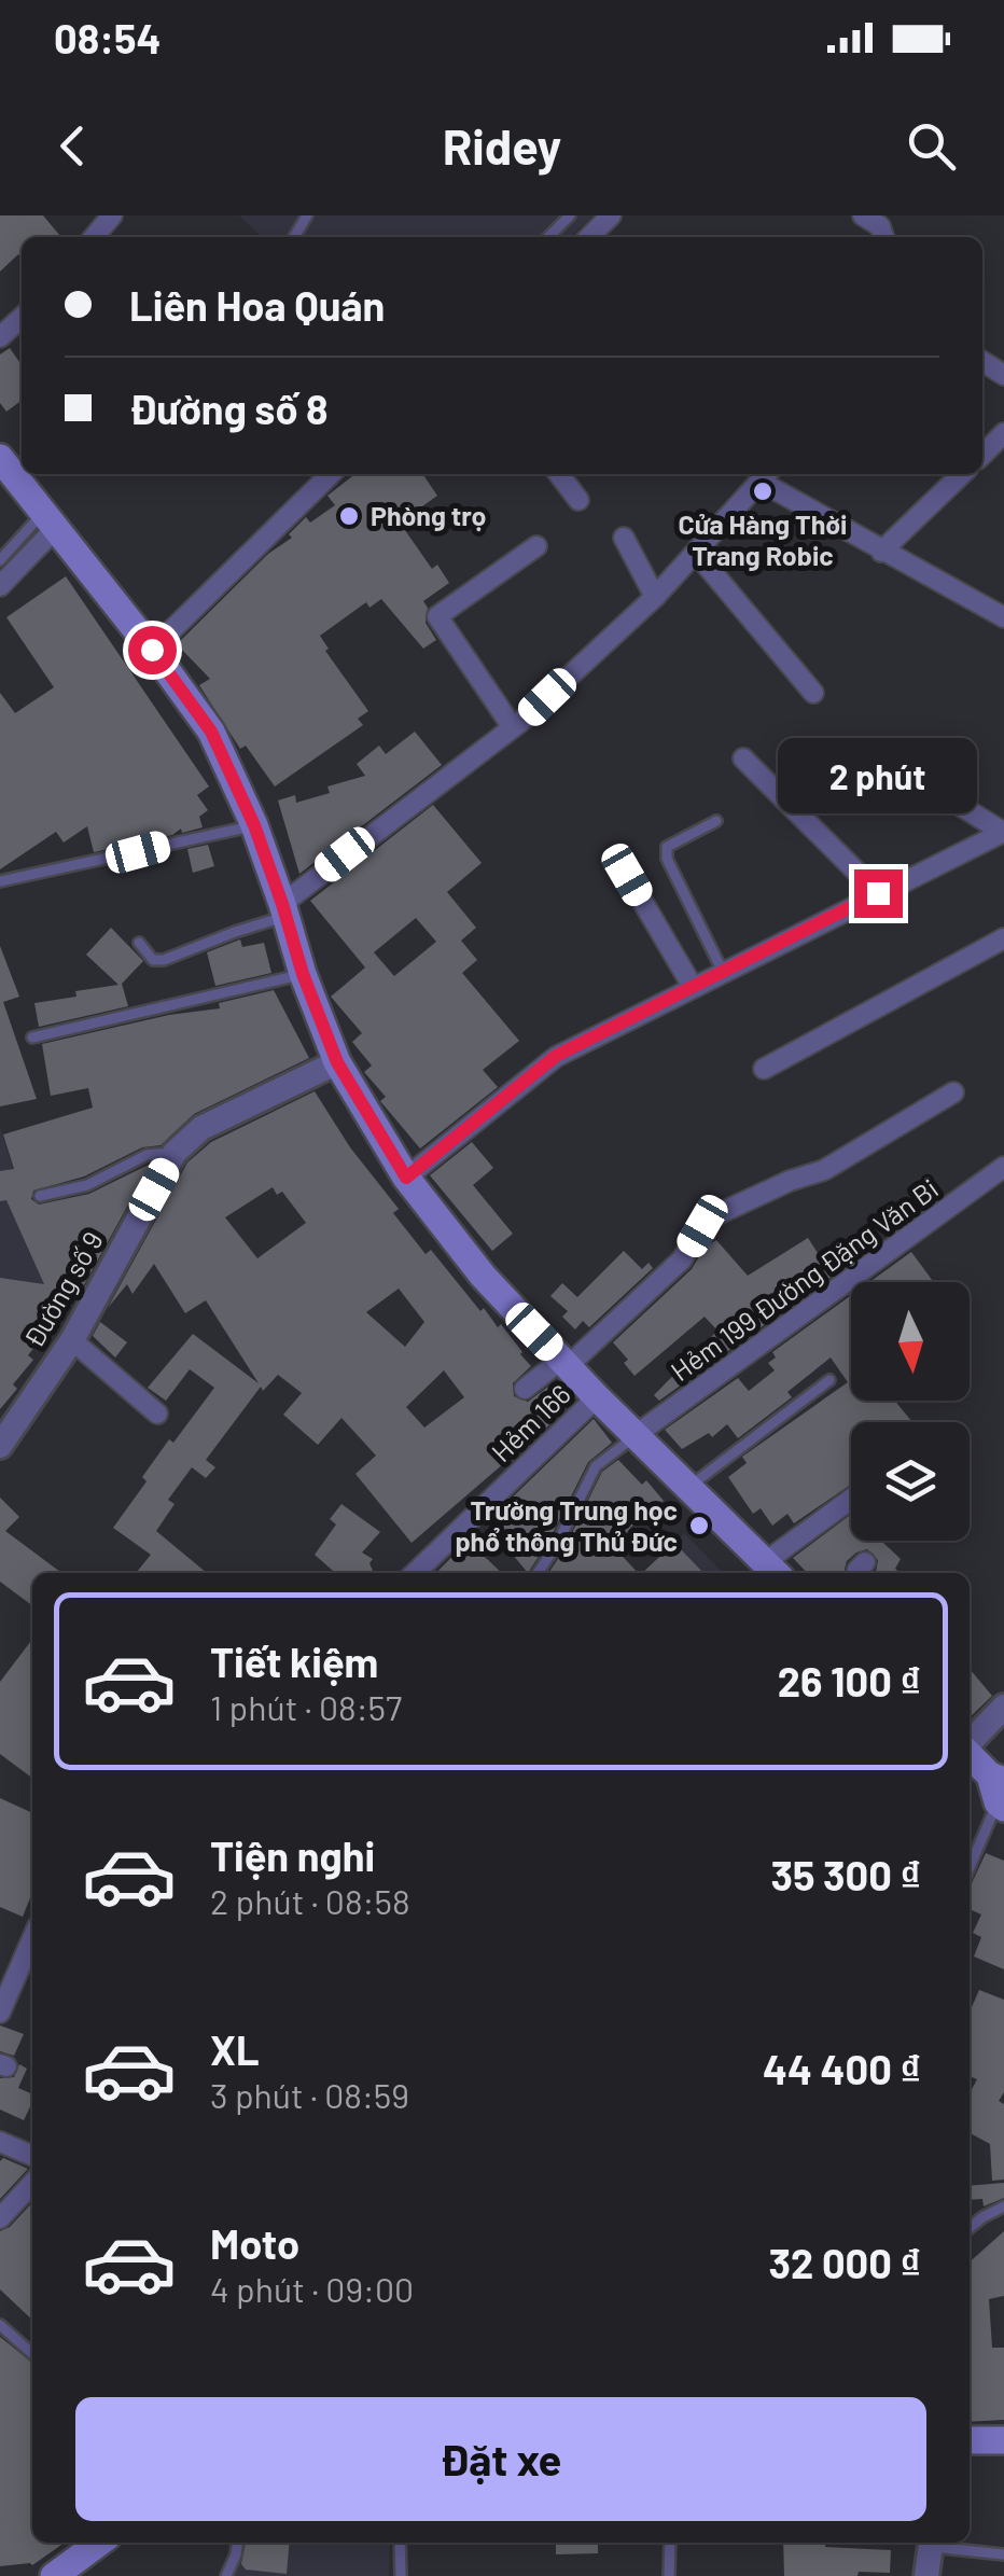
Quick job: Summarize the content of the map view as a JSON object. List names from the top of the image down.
{
  "streets": {
    "street": ["Hẻm 199 Đường Đặng Văn Bi", "Đường số 9", "Hẻm 166"]
  },
  "places": ["Cửa Hàng Thời Trang Robic", "Phòng trọ", "Trường Trung học phổ thông Thủ Đức"],
  "north": "bottom",
  "page": {
    "status": "08:54",
    "header": "Ridey",
    "banner": ["Liên Hoa Quán", "Đường số 8"],
    "bubble": "2 phút",
    "list": [
      {
        "name": "Tiết kiệm",
        "note": "1 phút · 08:57",
        "value": "26 100 ₫"
      },
      {
        "name": "Tiện nghi",
        "note": "2 phút · 08:58",
        "value": "35 300 ₫"
      },
      {
        "name": "XL",
        "note": "3 phút · 08:59",
        "value": "44 400 ₫"
      },
      {
        "name": "Moto",
        "note": "4 phút · 09:00",
        "value": "32 000 ₫"
      }
    ],
    "buttons": "Đặt xe"
  }
}
